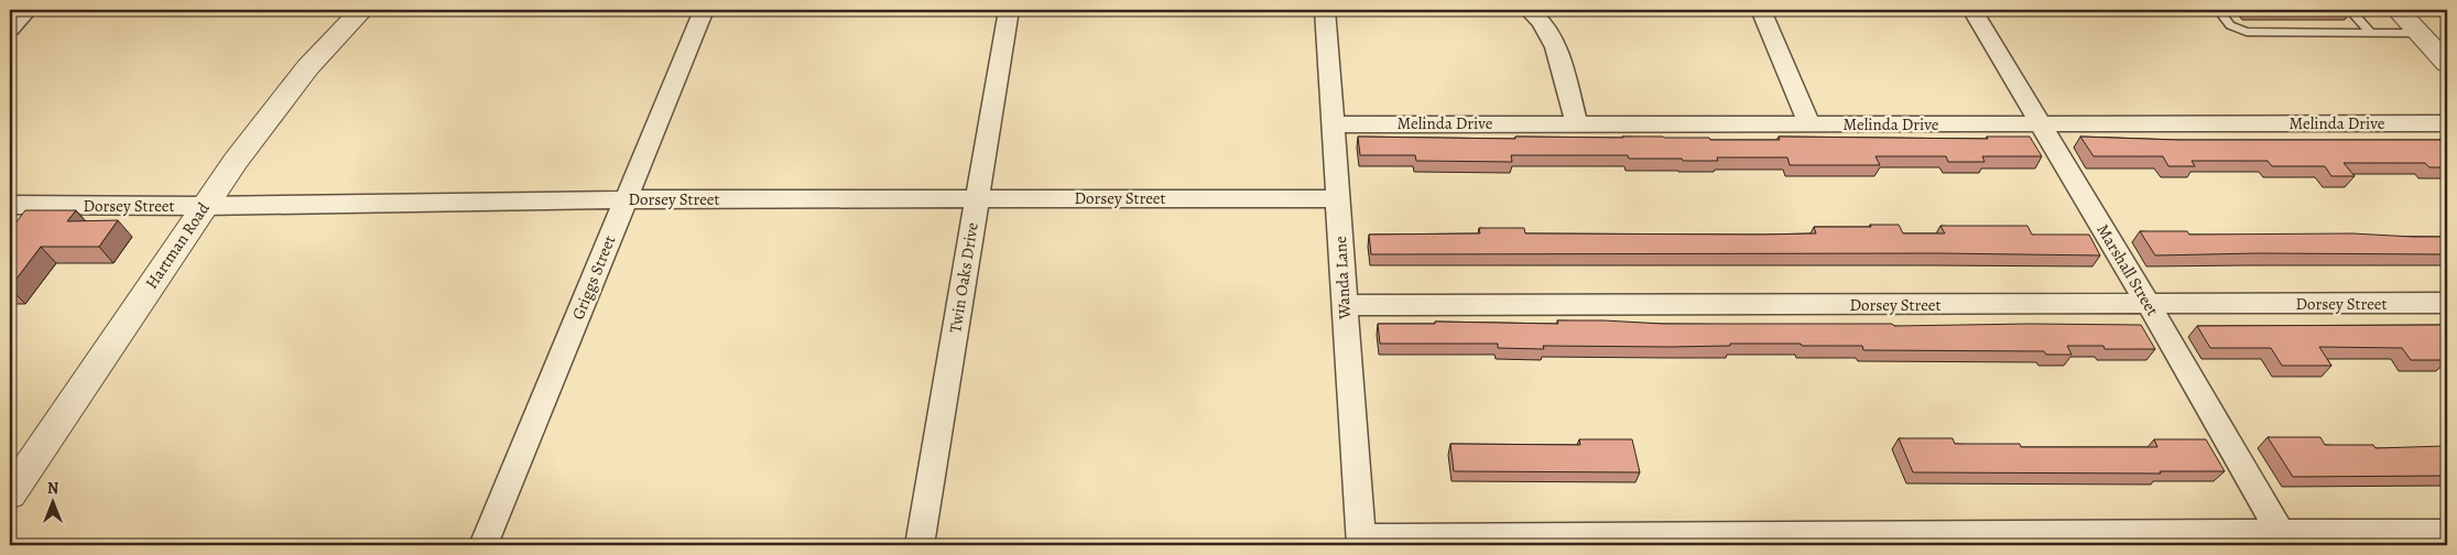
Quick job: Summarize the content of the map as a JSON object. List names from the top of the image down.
{
  "streets": {
    "street": [
      "Melinda Drive",
      "Dorsey Street",
      "Hartman Road",
      "Marshall Street",
      "Griggs Street",
      "Twin Oaks Drive",
      "Wanda Lane"
    ]
  },
  "crossings": [
    ["Melinda Drive", "Marshall Street"],
    ["Melinda Drive", "Wanda Lane"],
    ["Dorsey Street", "Hartman Road"],
    ["Dorsey Street", "Marshall Street"],
    ["Dorsey Street", "Griggs Street"],
    ["Dorsey Street", "Twin Oaks Drive"],
    ["Dorsey Street", "Wanda Lane"]
  ],
  "north": "top"
}
